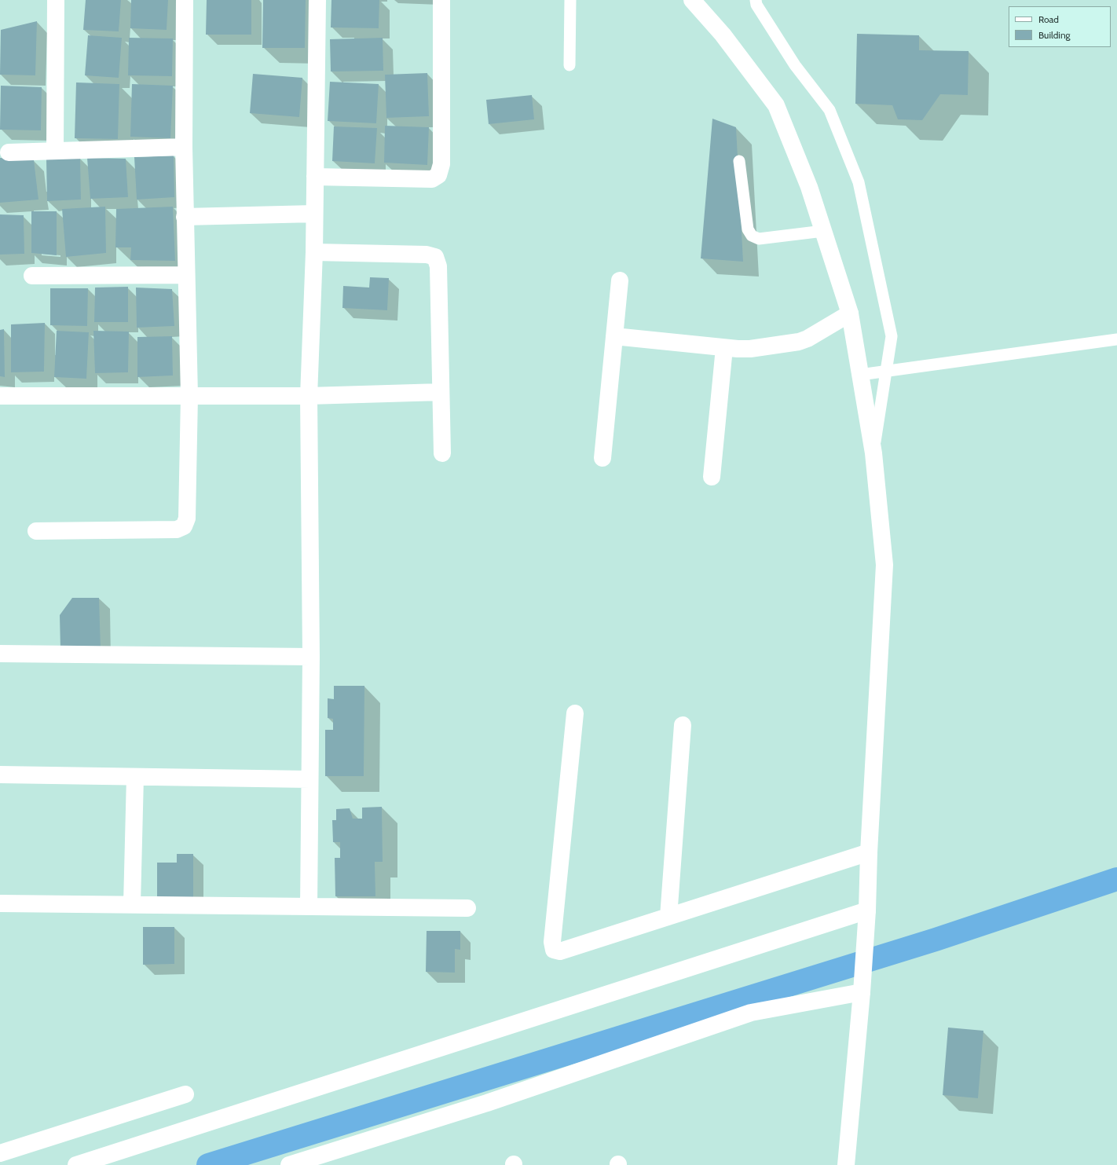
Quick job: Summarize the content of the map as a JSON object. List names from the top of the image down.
{
  "legend": ["Road", "Building"]
}
